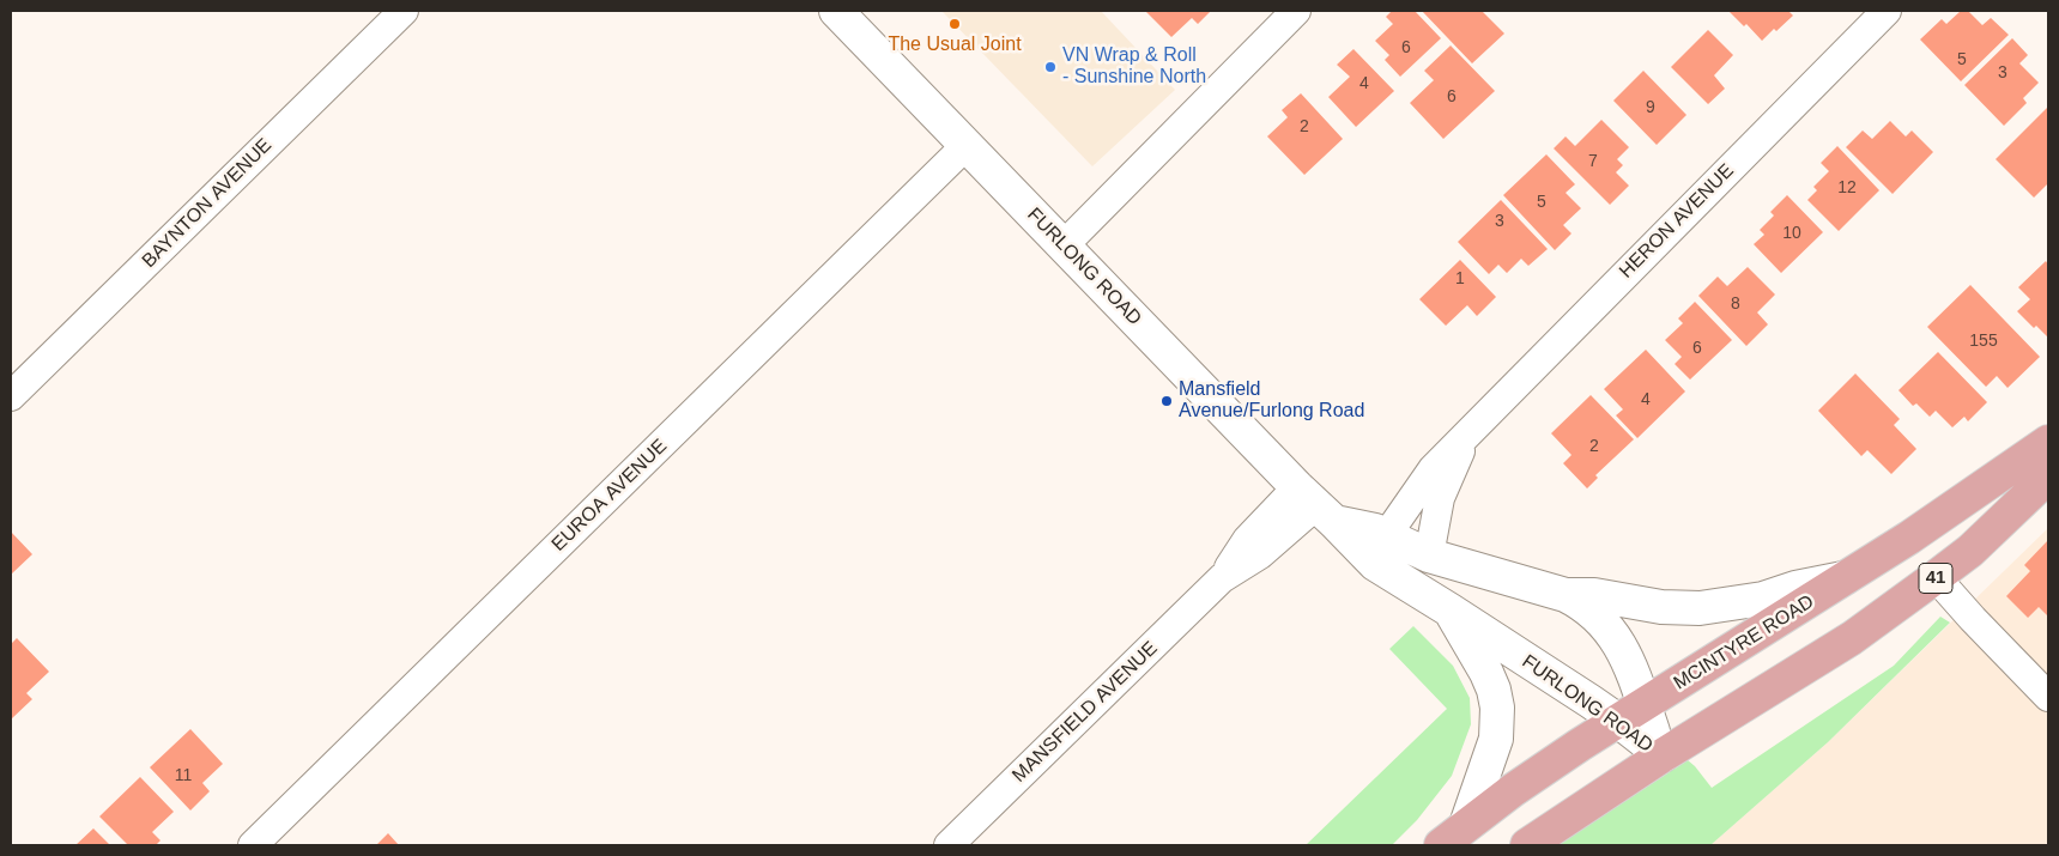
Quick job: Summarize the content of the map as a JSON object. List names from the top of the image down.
{
  "streets": {
    "main road": ["41", "MCINTYRE ROAD"],
    "street": [
      "BAYNTON AVENUE",
      "HERON AVENUE",
      "FURLONG ROAD",
      "EUROA AVENUE",
      "MANSFIELD AVENUE"
    ]
  },
  "crossings": [
    ["HERON AVENUE", "FURLONG ROAD"],
    ["FURLONG ROAD", "EUROA AVENUE"],
    ["FURLONG ROAD", "41"],
    ["FURLONG ROAD", "MCINTYRE ROAD"],
    ["FURLONG ROAD", "MANSFIELD AVENUE"]
  ],
  "places": ["The Usual Joint", "VN Wrap & Roll - Sunshine North", "Mansfield Avenue/Furlong Road"],
  "house_numbers": [
    "6",
    "5",
    "3",
    "4",
    "6",
    "9",
    "2",
    "7",
    "12",
    "5",
    "3",
    "10",
    "1",
    "8",
    "155",
    "6",
    "4",
    "2",
    "11"
  ]
}
